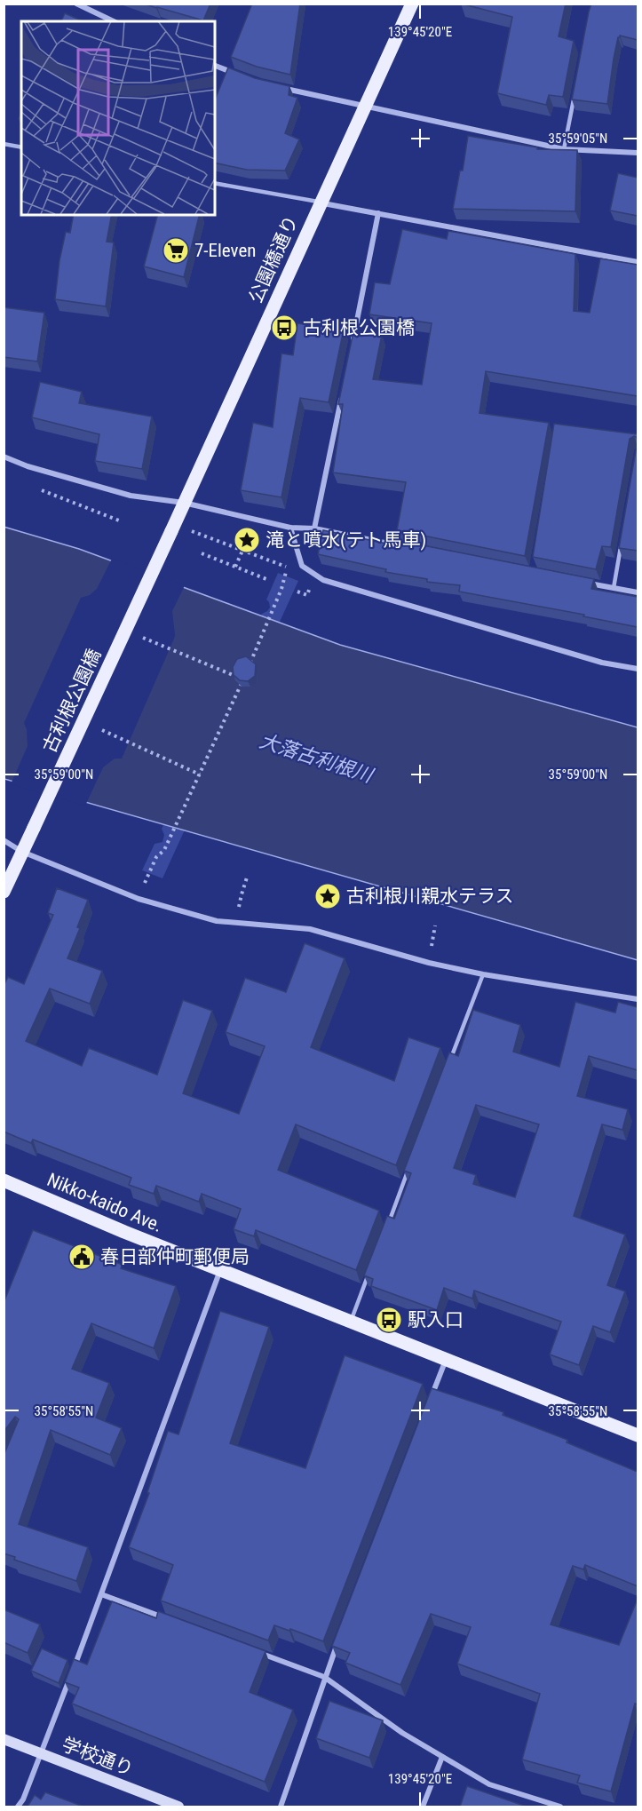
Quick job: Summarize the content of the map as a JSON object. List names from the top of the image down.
{
  "streets": {
    "main road": ["公園橋通り", "古利根公園橋", "Nikko-kaido Ave."],
    "street": ["学校通り"]
  },
  "crossings": [
    ["公園橋通り", "古利根公園橋"]
  ],
  "water": ["大落古利根川"],
  "places": {
    "supermarket": ["7-Eleven"],
    "bus stop": ["古利根公園橋", "駅入口"],
    "place": ["滝と噴水(テト馬車)", "古利根川親水テラス"],
    "public building": ["春日部仲町郵便局"]
  },
  "coordinates": [
    "139°45'20\"E",
    "35°59'05\"N",
    "35°59'00\"N",
    "35°58'55\"N"
  ]
}
